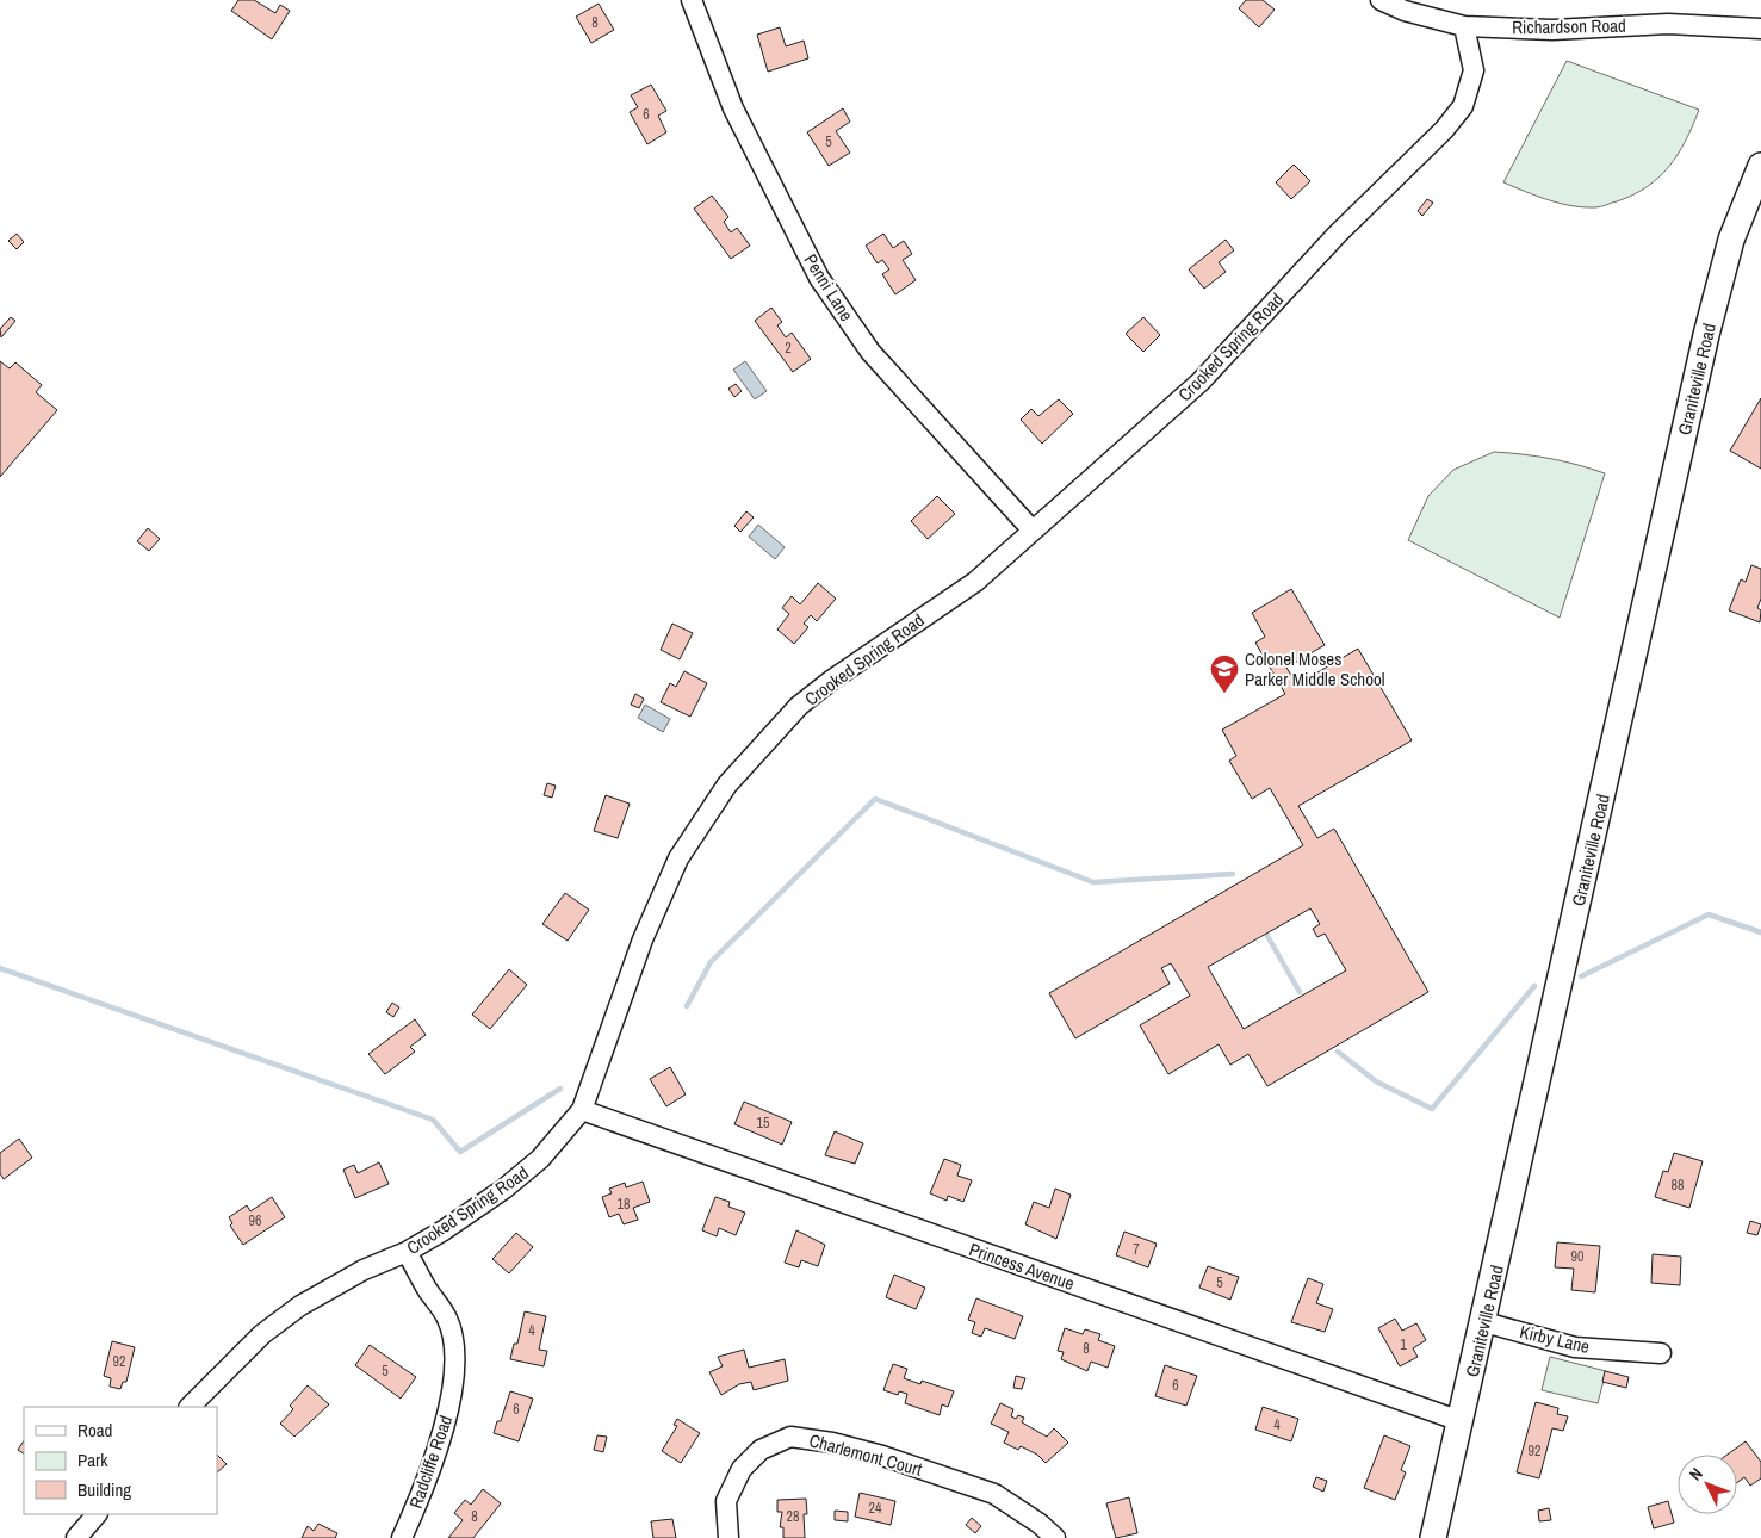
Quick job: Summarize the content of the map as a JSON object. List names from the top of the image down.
{
  "streets": {
    "main road": ["Graniteville Road"],
    "street": [
      "Richardson Road",
      "Penni Lane",
      "Crooked Spring Road",
      "Princess Avenue",
      "Kirby Lane",
      "Charlemont Court",
      "Radcliffe Road"
    ]
  },
  "crossings": [
    ["Richardson Road", "Crooked Spring Road"],
    ["Penni Lane", "Crooked Spring Road"],
    ["Crooked Spring Road", "Princess Avenue"],
    ["Crooked Spring Road", "Radcliffe Road"],
    ["Graniteville Road", "Princess Avenue"],
    ["Graniteville Road", "Kirby Lane"]
  ],
  "places": {
    "school or university": ["Colonel Moses Parker Middle School"]
  },
  "house_numbers": [
    "8",
    "6",
    "5",
    "2",
    "15",
    "88",
    "18",
    "96",
    "7",
    "90",
    "5",
    "4",
    "1",
    "8",
    "92",
    "5",
    "6",
    "6",
    "4",
    "92",
    "24",
    "8",
    "28"
  ],
  "legend": ["Road", "Park", "Building"],
  "north": "top left"
}
